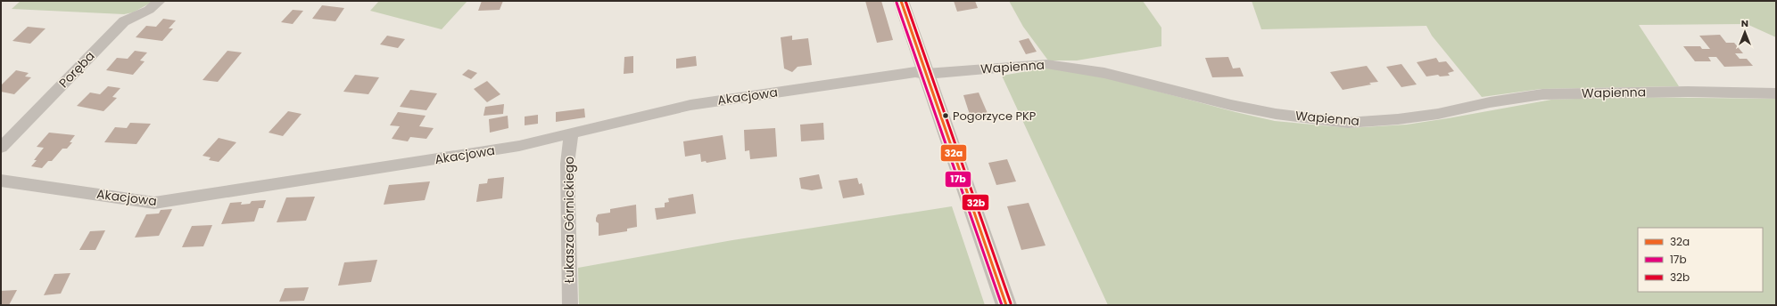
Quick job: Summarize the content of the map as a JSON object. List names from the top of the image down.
{
  "streets": {
    "street": [
      "Wapienna",
      "Poręba",
      "Akacjowa",
      "Łukasza Górnickiego"
    ]
  },
  "crossings": [
    ["Wapienna", "Akacjowa"],
    ["Akacjowa", "Łukasza Górnickiego"]
  ],
  "places": ["Pogorzyce PKP"],
  "lines": ["transit line 32a", "transit line 32b", "transit line 17b"],
  "legend": ["32a", "17b", "32b"],
  "north": "top"
}
